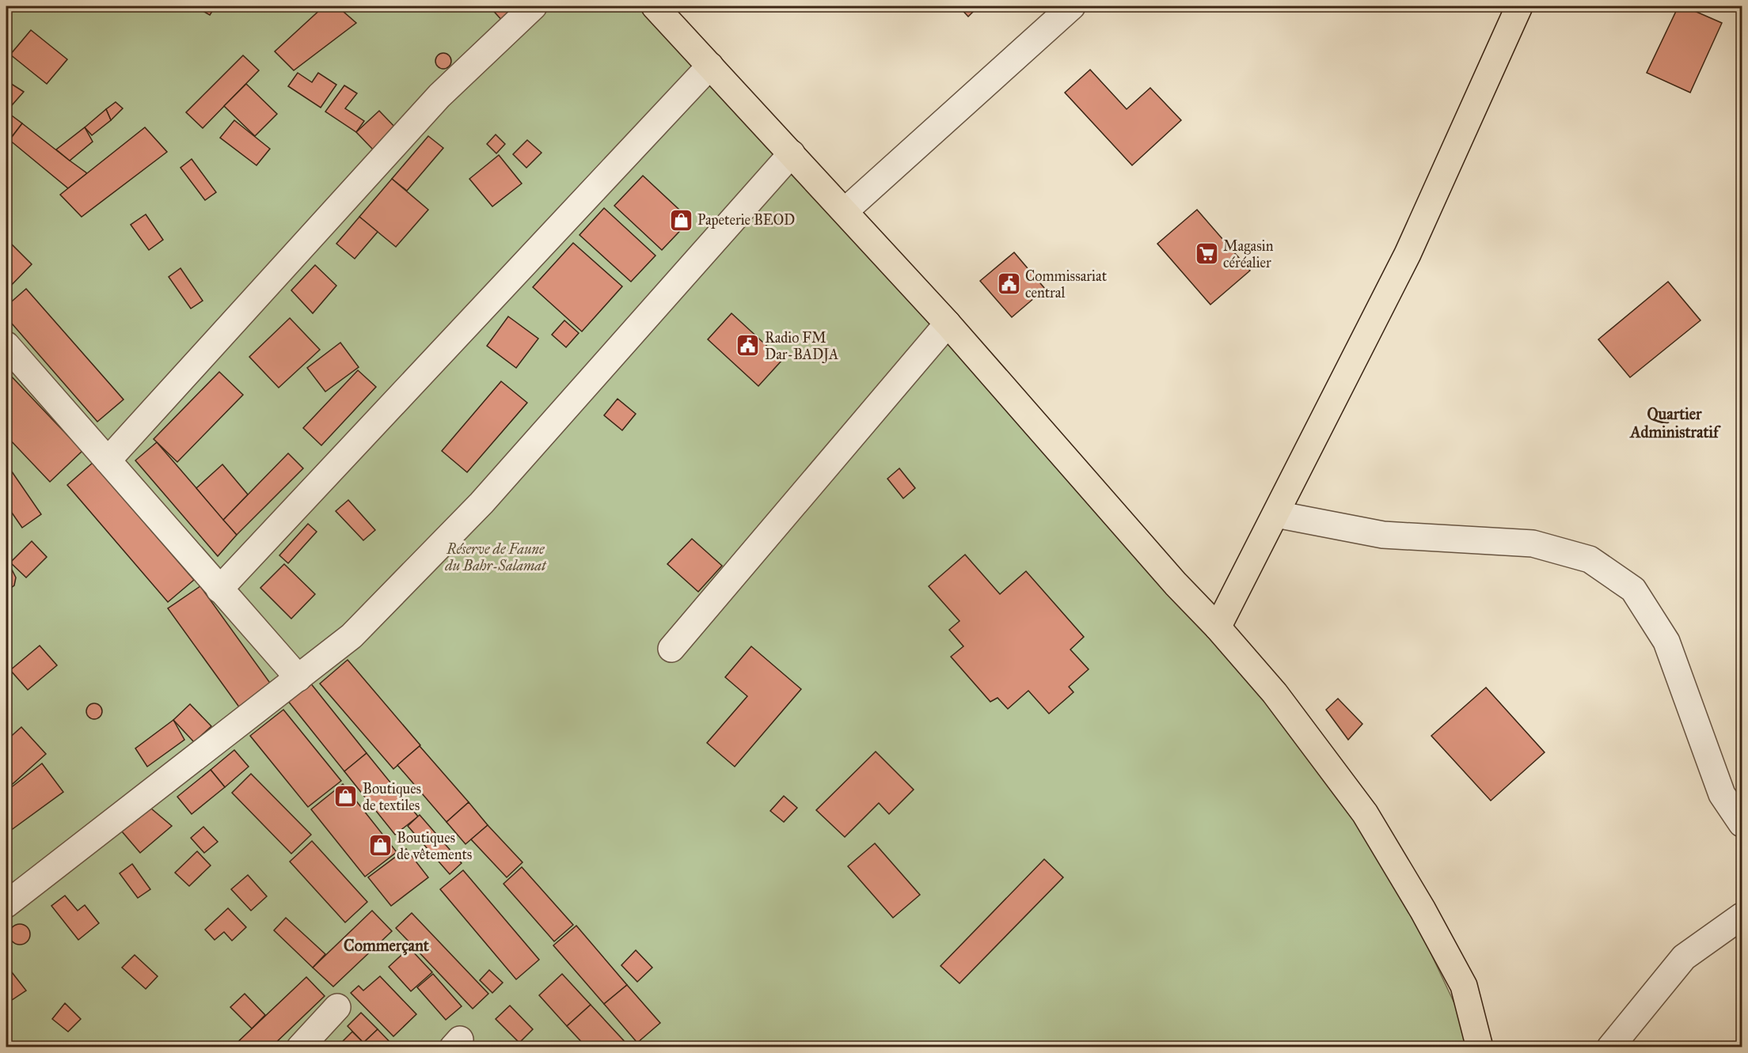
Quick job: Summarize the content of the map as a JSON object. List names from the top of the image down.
{
  "districts": ["Quartier Administratif", "Commerçant"],
  "parks": ["Réserve de Faune du Bahr-Salamat"],
  "places": {
    "shop": ["Papeterie BEOD", "Boutiques de textiles", "Boutiques de vêtements"],
    "supermarket": ["Magasin céréalier"],
    "public building": ["Commissariat central", "Radio FM Dar-BADJA"]
  }
}
